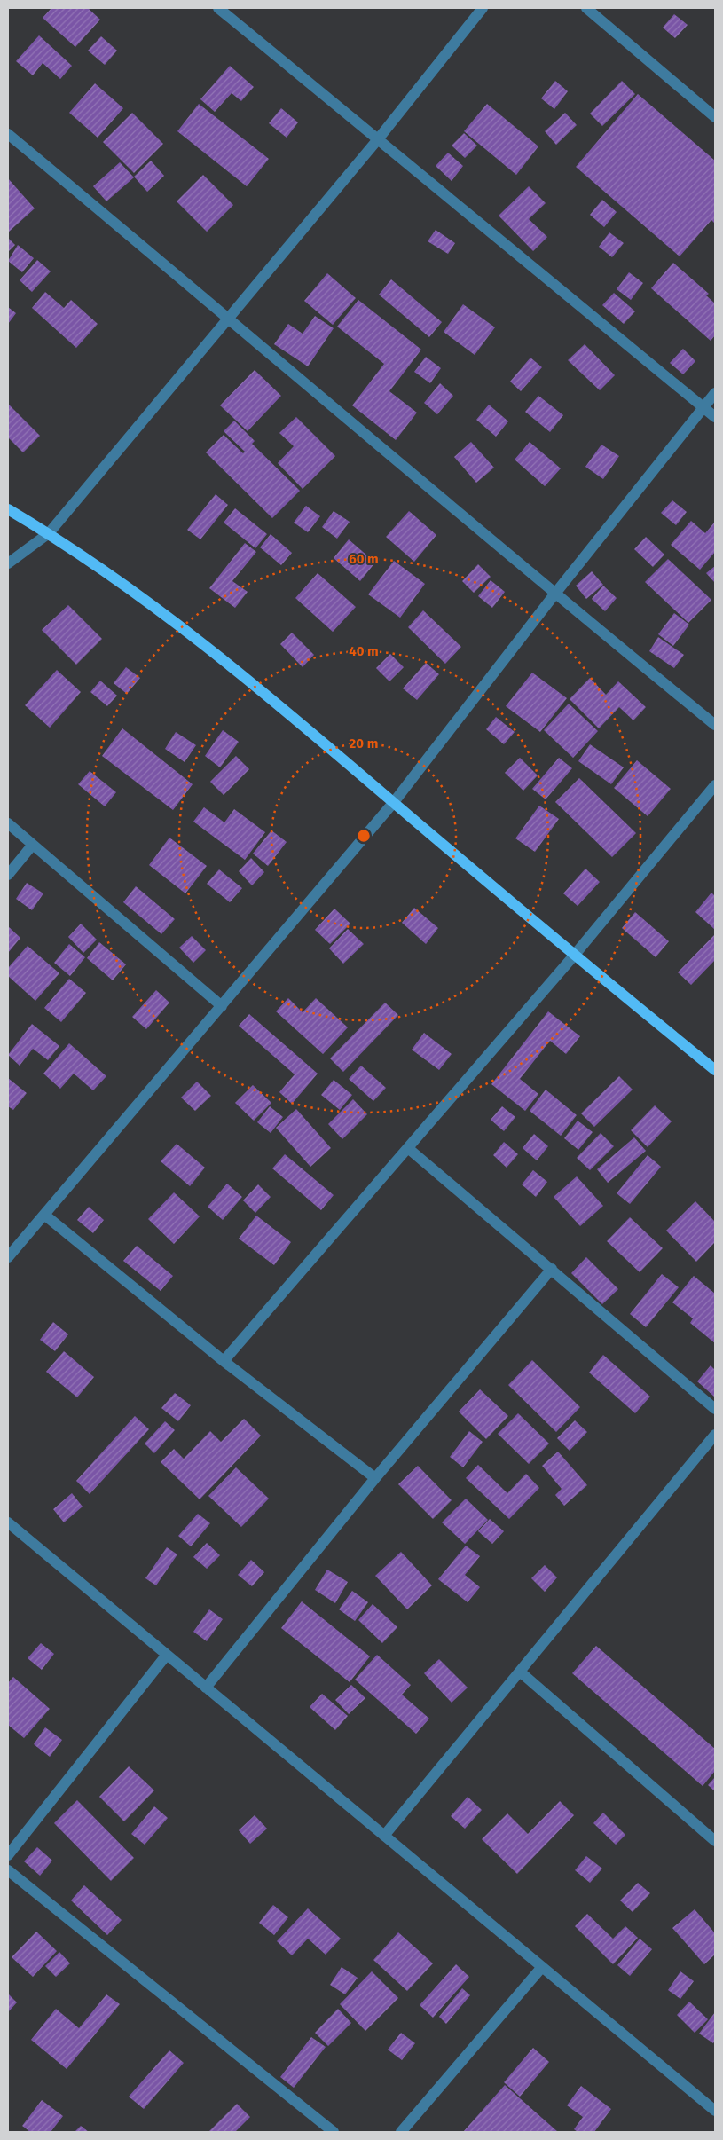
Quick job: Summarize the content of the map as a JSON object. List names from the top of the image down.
{
  "rings": ["60 m", "40 m", "20 m"]
}
